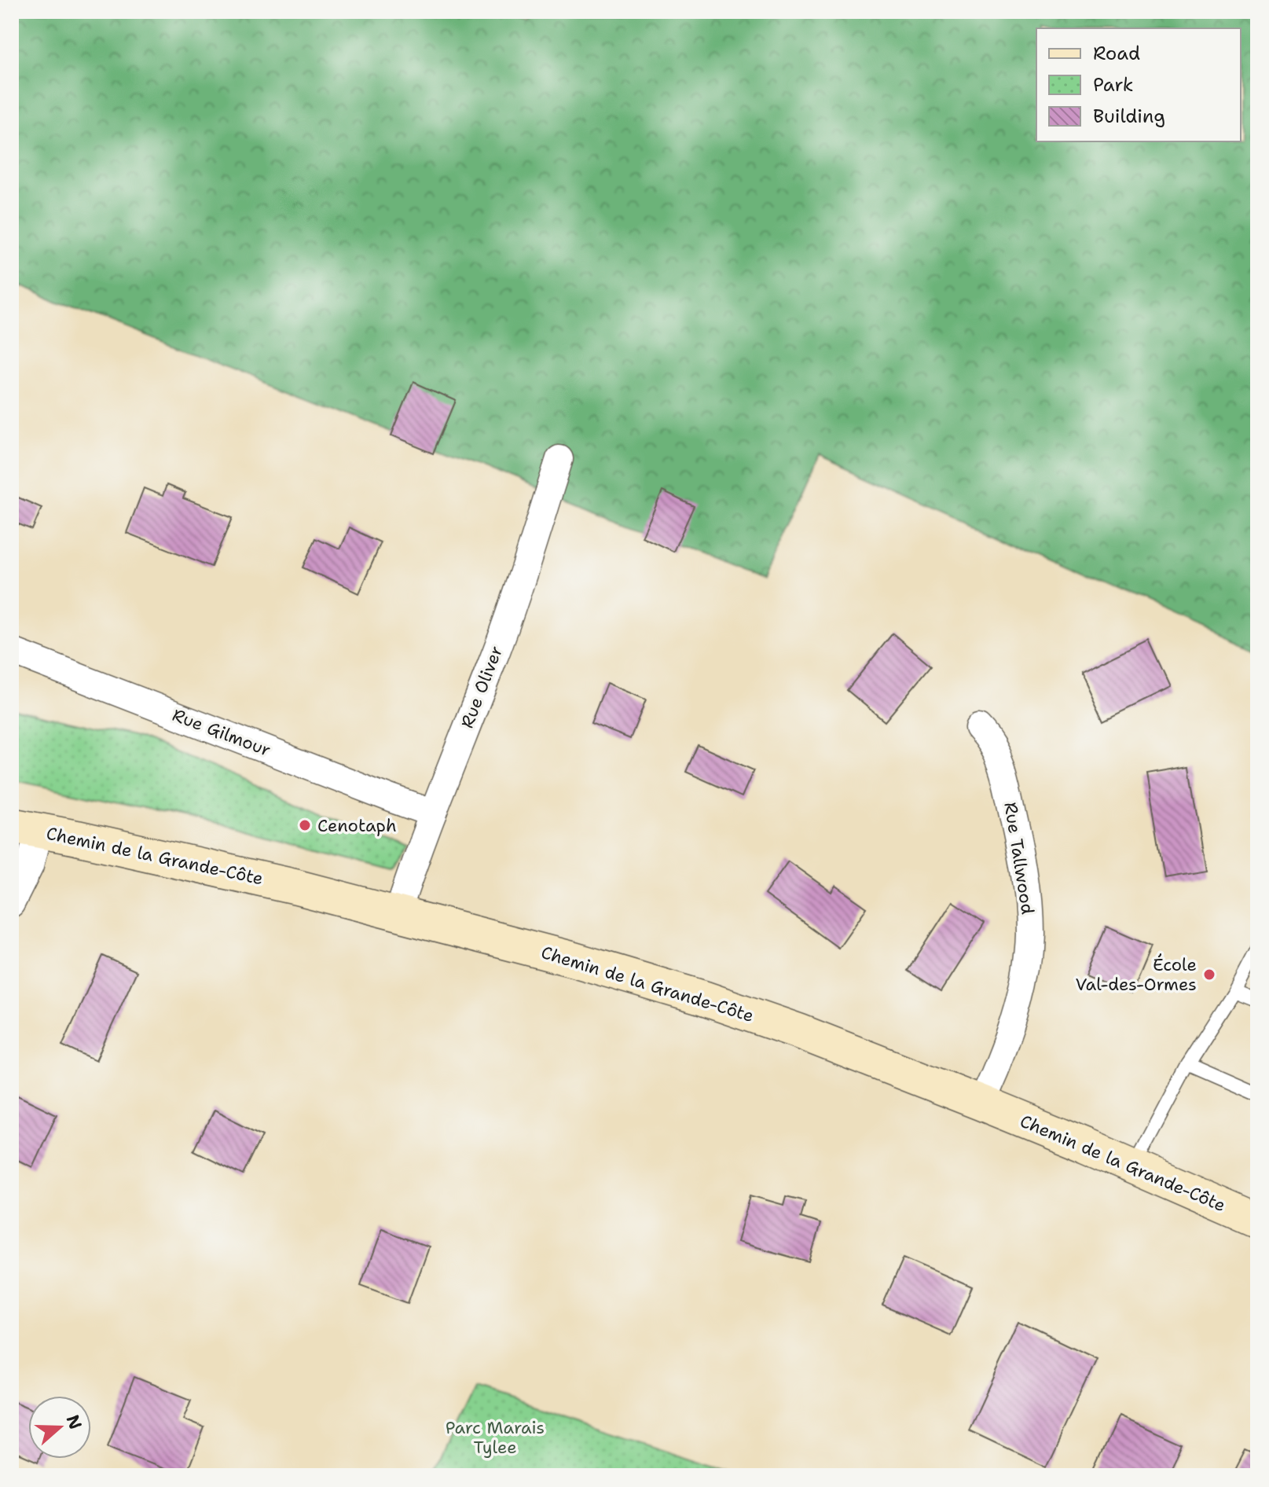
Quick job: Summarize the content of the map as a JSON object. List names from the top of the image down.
{
  "streets": {
    "main road": ["Chemin de la Grande-Côte"],
    "street": ["Rue Oliver", "Rue Gilmour", "Rue Tallwood"]
  },
  "crossings": [
    ["Rue Oliver", "Rue Gilmour"],
    ["Rue Oliver", "Chemin de la Grande-Côte"],
    ["Chemin de la Grande-Côte", "Rue Tallwood"]
  ],
  "parks": ["Parc Marais Tylee"],
  "places": ["Cenotaph", "École Val-des-Ormes"],
  "legend": ["Road", "Park", "Building"],
  "north": "right"
}
